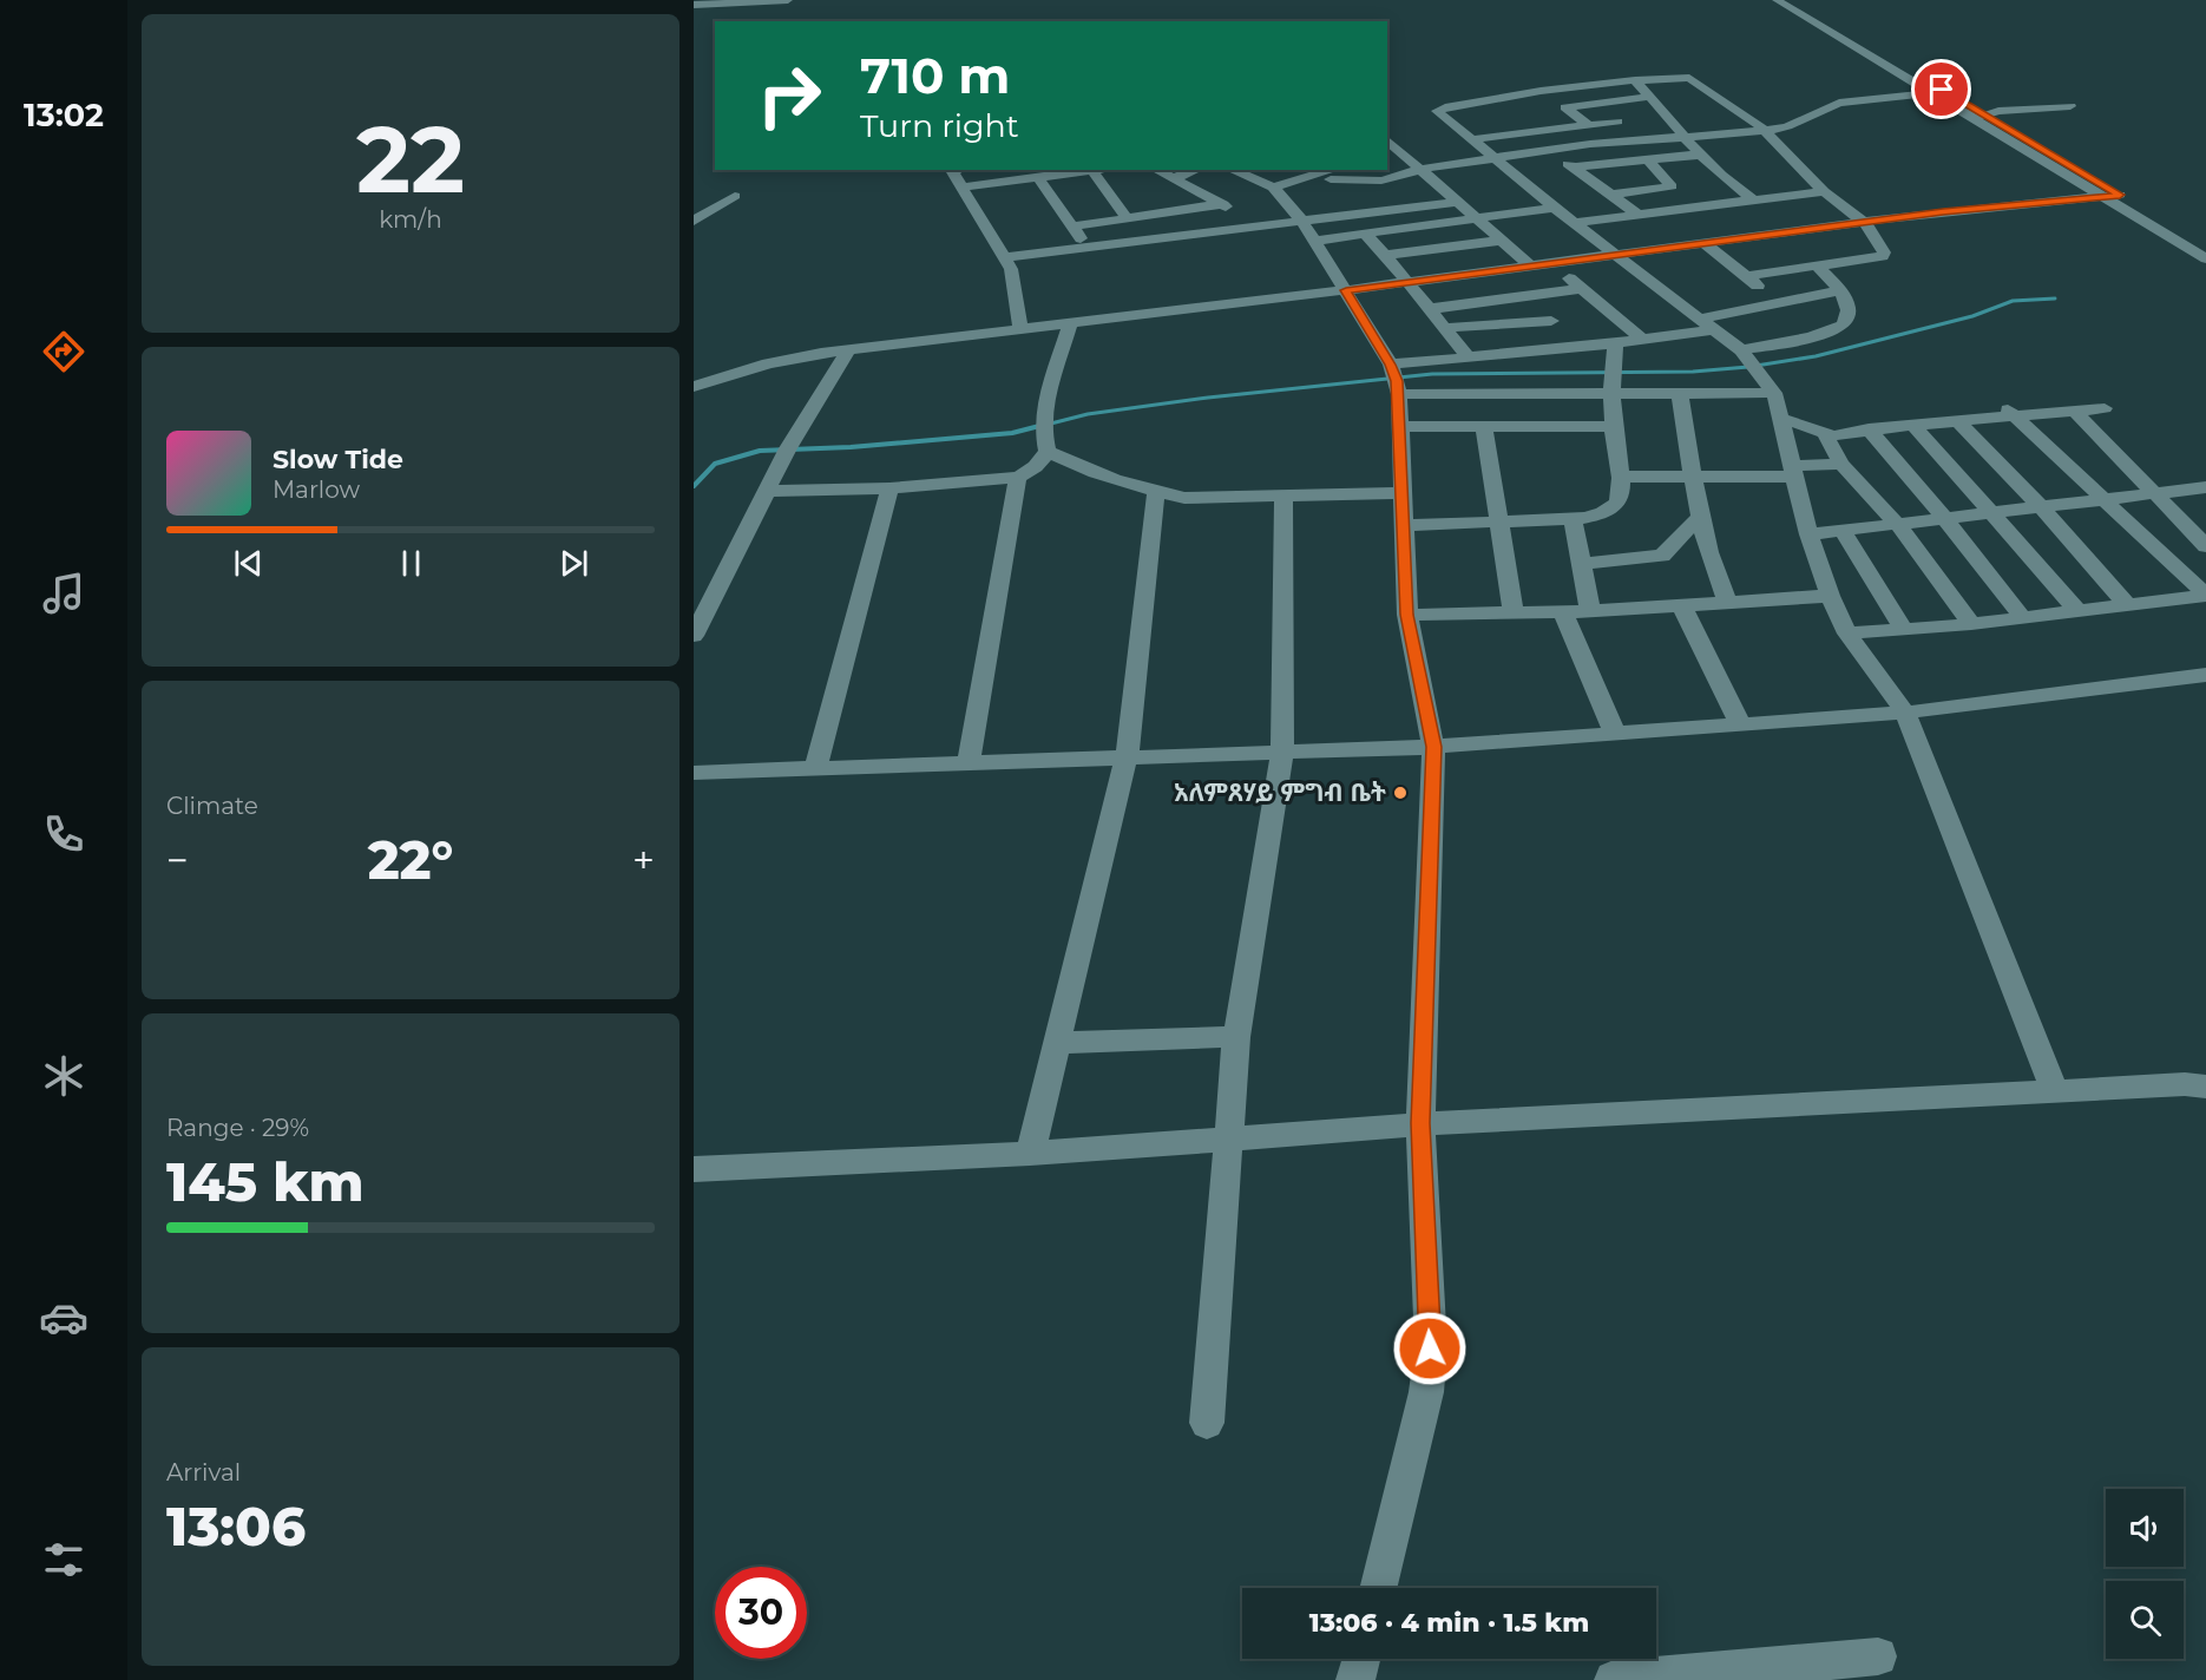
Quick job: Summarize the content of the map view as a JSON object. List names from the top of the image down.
{
  "places": ["አለምጸሃይ ምግብ ቤት"],
  "page": {
    "tabs": "13:02",
    "tile": [
      ["22", "km/h"],
      "Climate",
      ["Range · 29%", "145 km"],
      ["Arrival", "13:06"]
    ],
    "turn": ["710 m", "Turn right"],
    "song": ["Slow Tide", "Marlow"],
    "heat": ["−", "22°", "+"],
    "limit": "30",
    "trip": "13:06 · 4 min · 1.5 km"
  }
}
